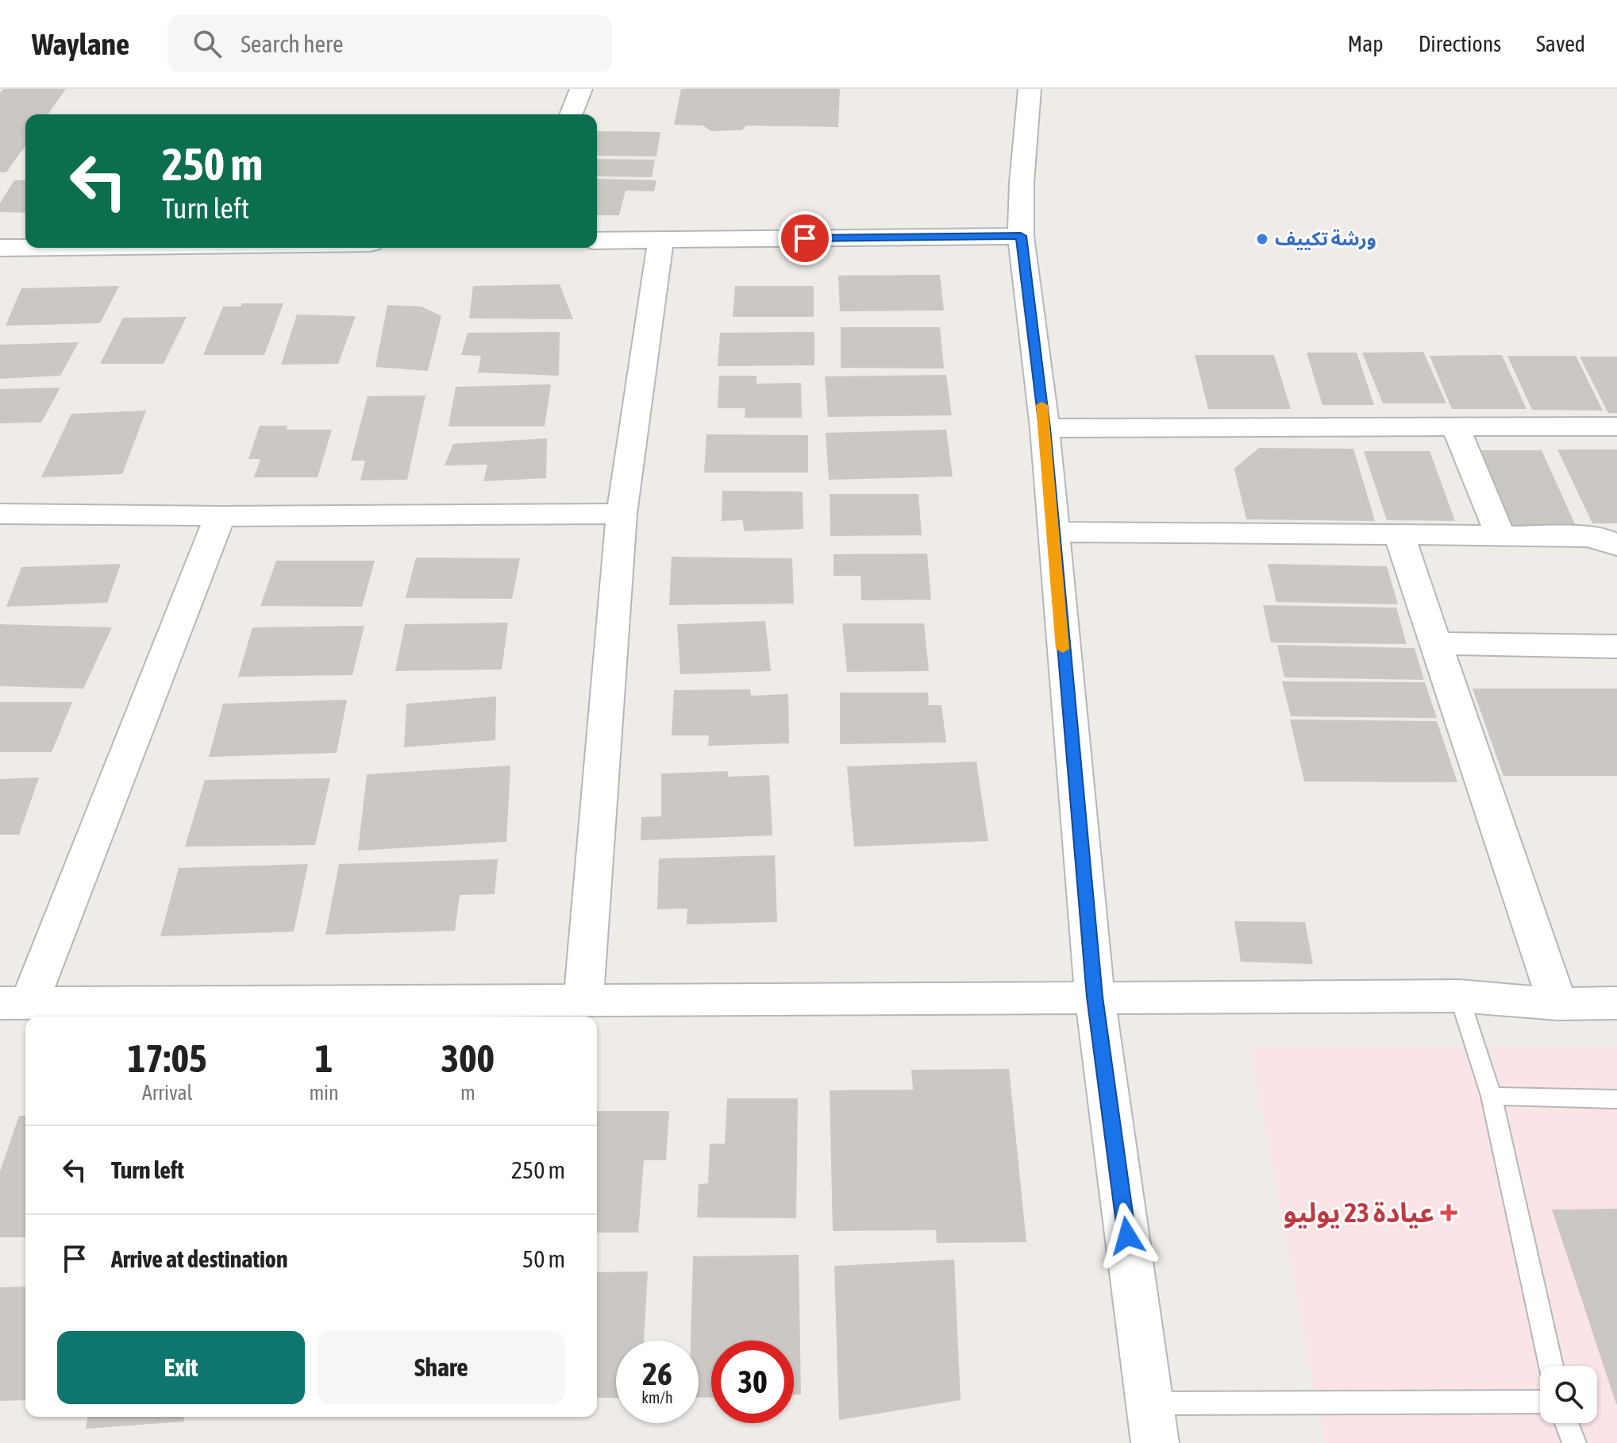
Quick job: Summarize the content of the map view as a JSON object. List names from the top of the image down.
{
  "places": {
    "other": ["ورشة تكييف"],
    "health": ["عيادة 23 يوليو"]
  },
  "page": {
    "header": "Waylane",
    "search": "Search here",
    "nav": ["Map", "Directions", "Saved"],
    "turn": ["250 m", "Turn left"],
    "eta": [
      "17:05",
      "Arrival",
      "1",
      "min",
      "300",
      "m"
    ],
    "list": [
      {
        "name": "Turn left",
        "value": "250 m"
      },
      {
        "name": "Arrive at destination",
        "value": "50 m"
      }
    ],
    "buttons": ["Exit", "Share"],
    "speed": "26 km/h",
    "limit": "30"
  }
}
